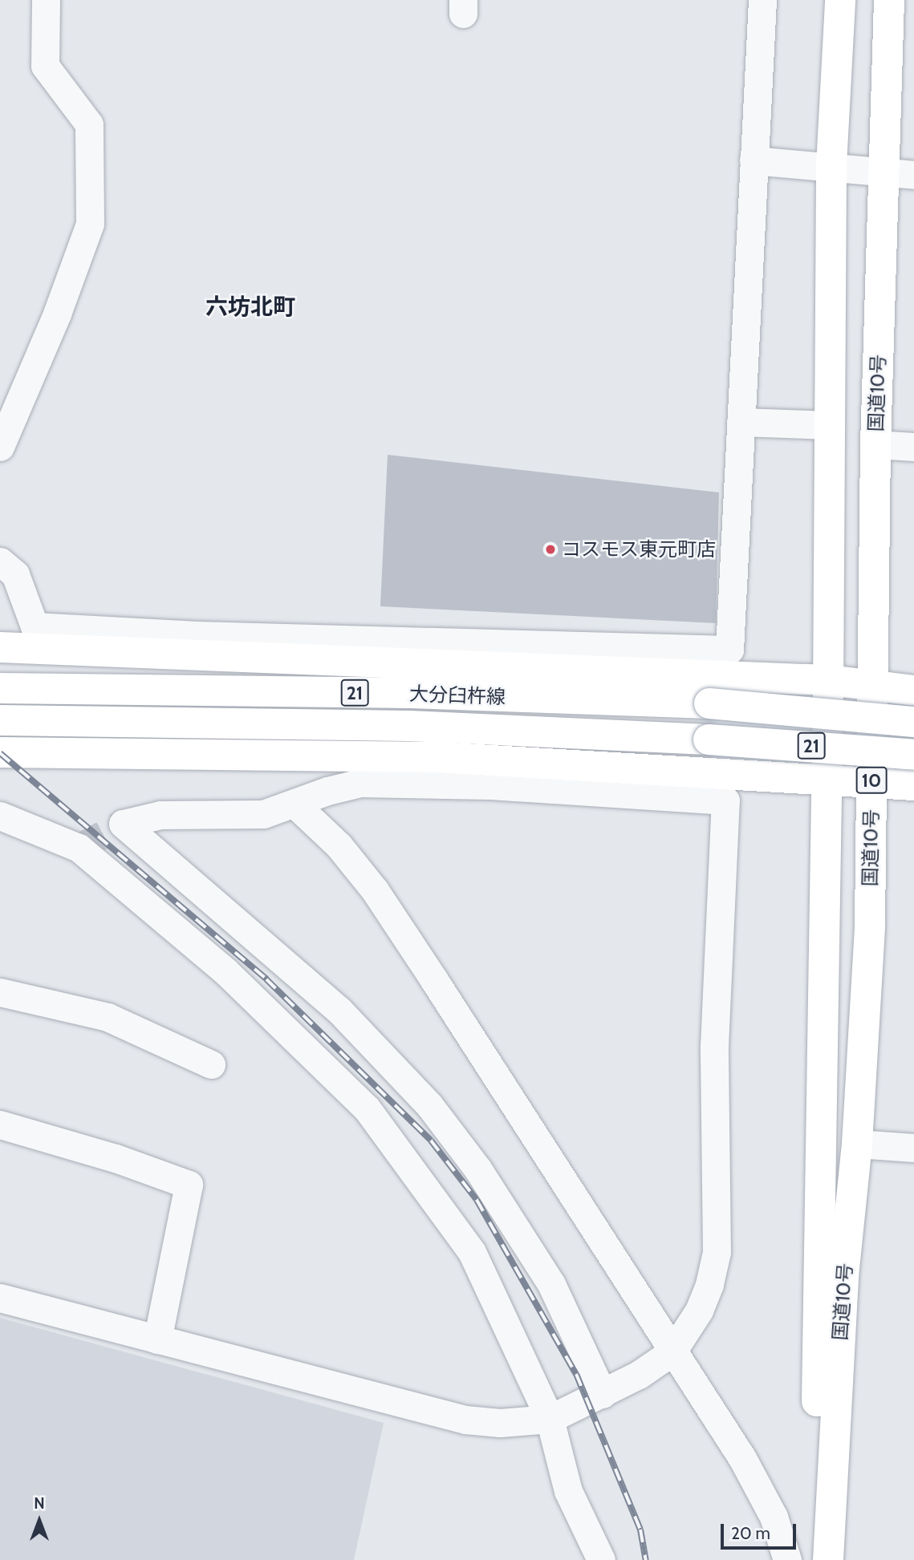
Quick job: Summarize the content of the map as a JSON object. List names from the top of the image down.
{
  "streets": {
    "main road": [
      "国道10号",
      "21",
      "大分臼杵線",
      "10"
    ]
  },
  "districts": ["六坊北町"],
  "places": ["コスモス東元町店"],
  "scale_bar": "20 m",
  "north": "top"
}
